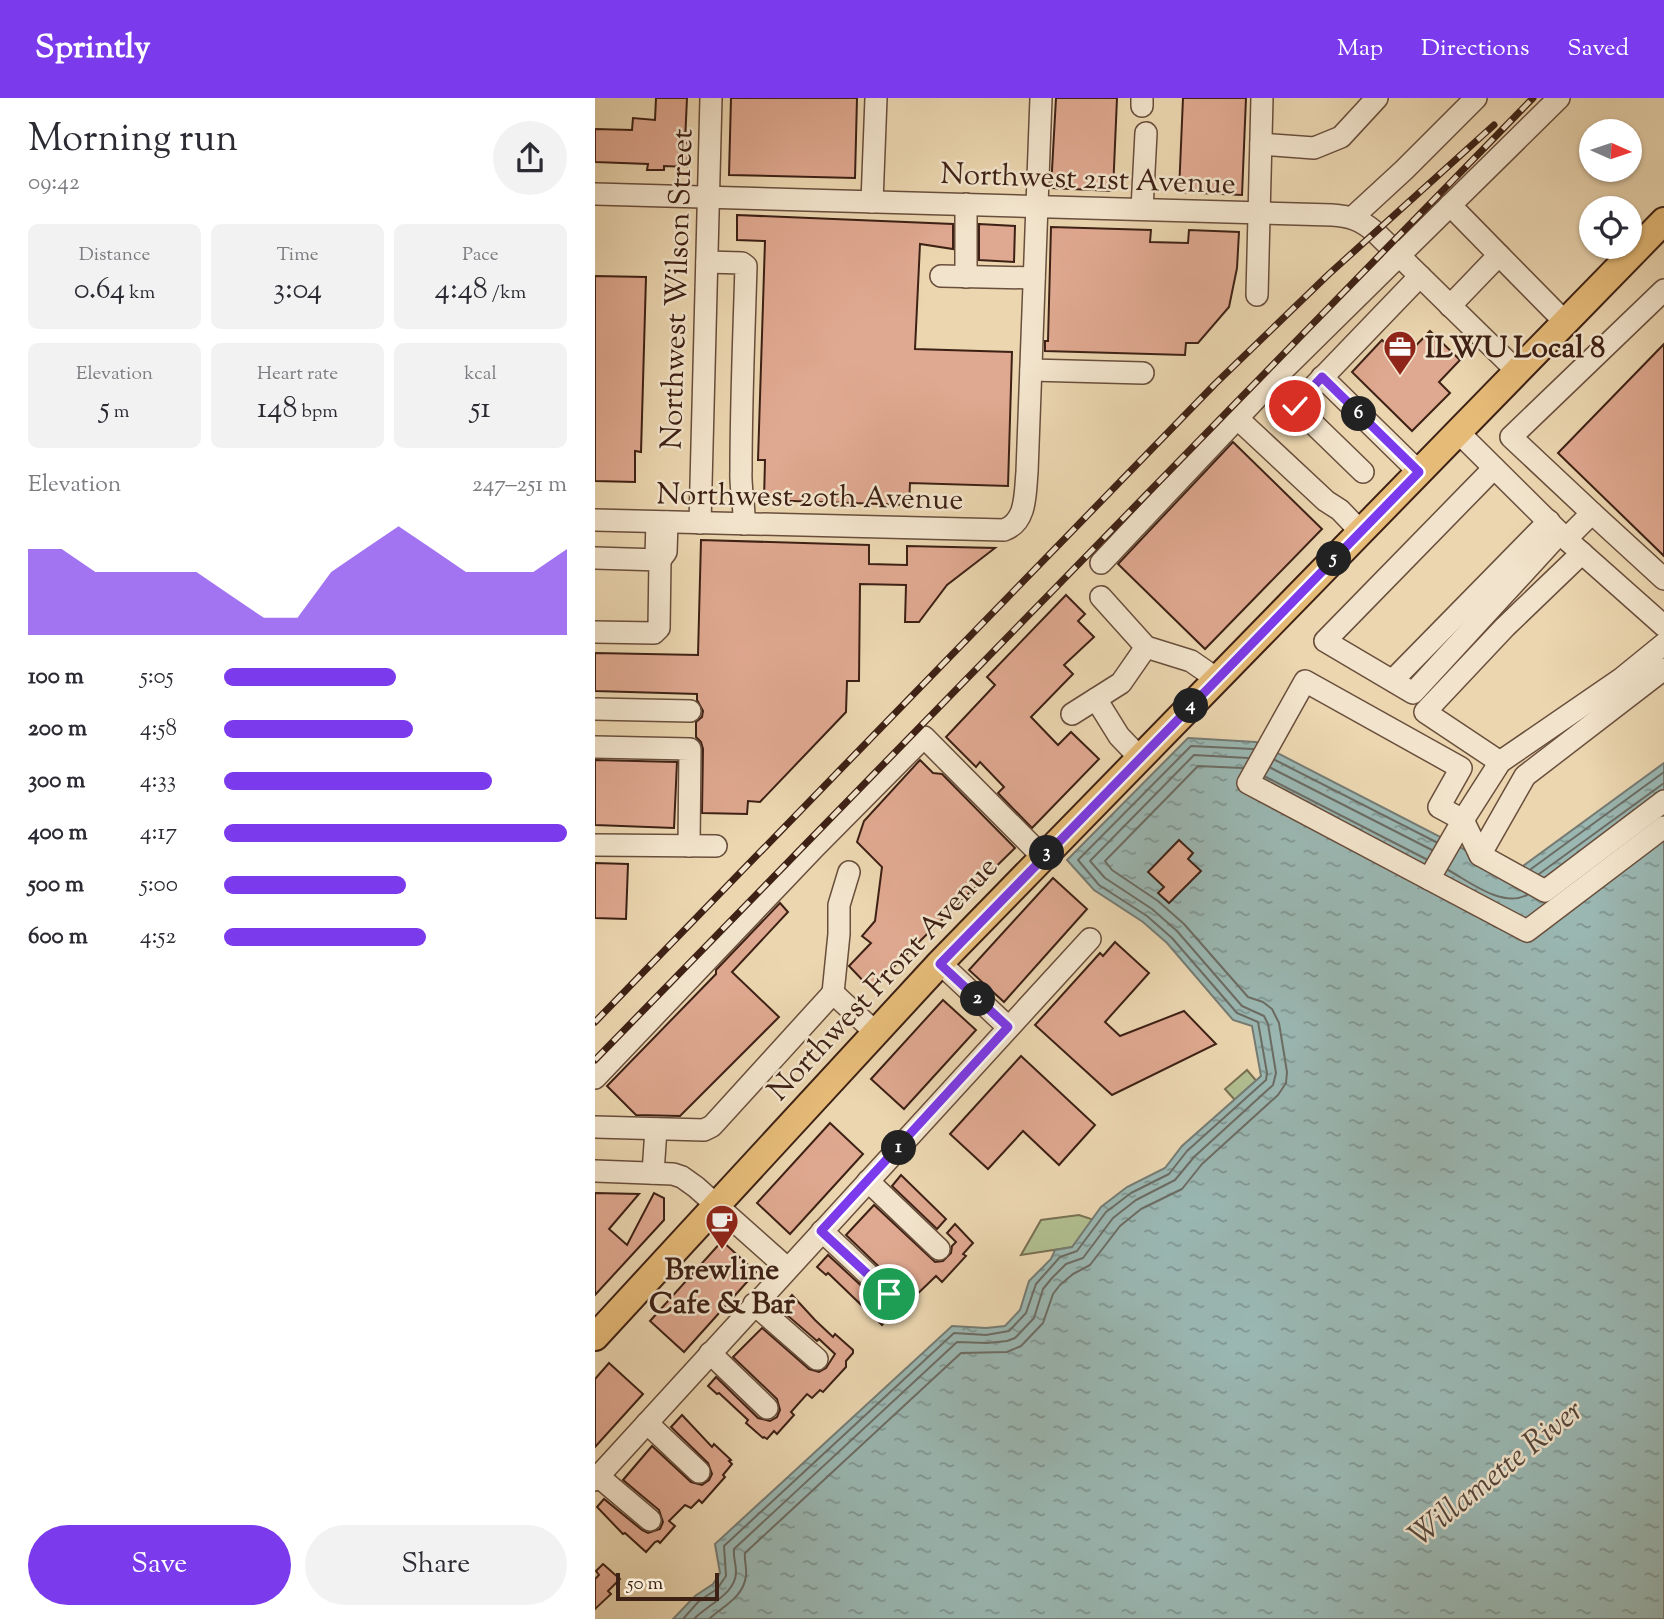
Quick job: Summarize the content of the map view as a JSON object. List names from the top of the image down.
{
  "streets": {
    "main road": ["Northwest Front Avenue"],
    "street": ["Northwest 21st Avenue", "Northwest Wilson Street", "Northwest 20th Avenue"]
  },
  "crossings": [
    ["Northwest 21st Avenue", "Northwest Wilson Street"],
    ["Northwest Wilson Street", "Northwest 20th Avenue"]
  ],
  "water": ["Willamette River"],
  "places": {
    "office": ["ILWU Local 8"],
    "cafe": ["Brewline Cafe & Bar"]
  },
  "scale_bar": "50 m",
  "north": "right",
  "page": {
    "header": "Sprintly",
    "nav": ["Map", "Directions", "Saved"],
    "heading": ["Morning run", "09:42"],
    "stats": [
      ["Distance", "0.64 km"],
      ["Time", "3:04"],
      ["Pace", "4:48 /km"],
      ["Elevation", "5 m"],
      ["Heart rate", "148 bpm"],
      ["kcal", "51"]
    ],
    "pins": [
      "6",
      "5",
      "4",
      "3",
      "2",
      "1"
    ],
    "chart": ["Elevation", "247–251 m"],
    "list": [
      {
        "name": "100 m",
        "note": "5:05"
      },
      {
        "name": "200 m",
        "note": "4:58"
      },
      {
        "name": "300 m",
        "note": "4:33"
      },
      {
        "name": "400 m",
        "note": "4:17"
      },
      {
        "name": "500 m",
        "note": "5:00"
      },
      {
        "name": "600 m",
        "note": "4:52"
      }
    ],
    "buttons": ["Save", "Share"],
    "scale": "50 m"
  }
}
